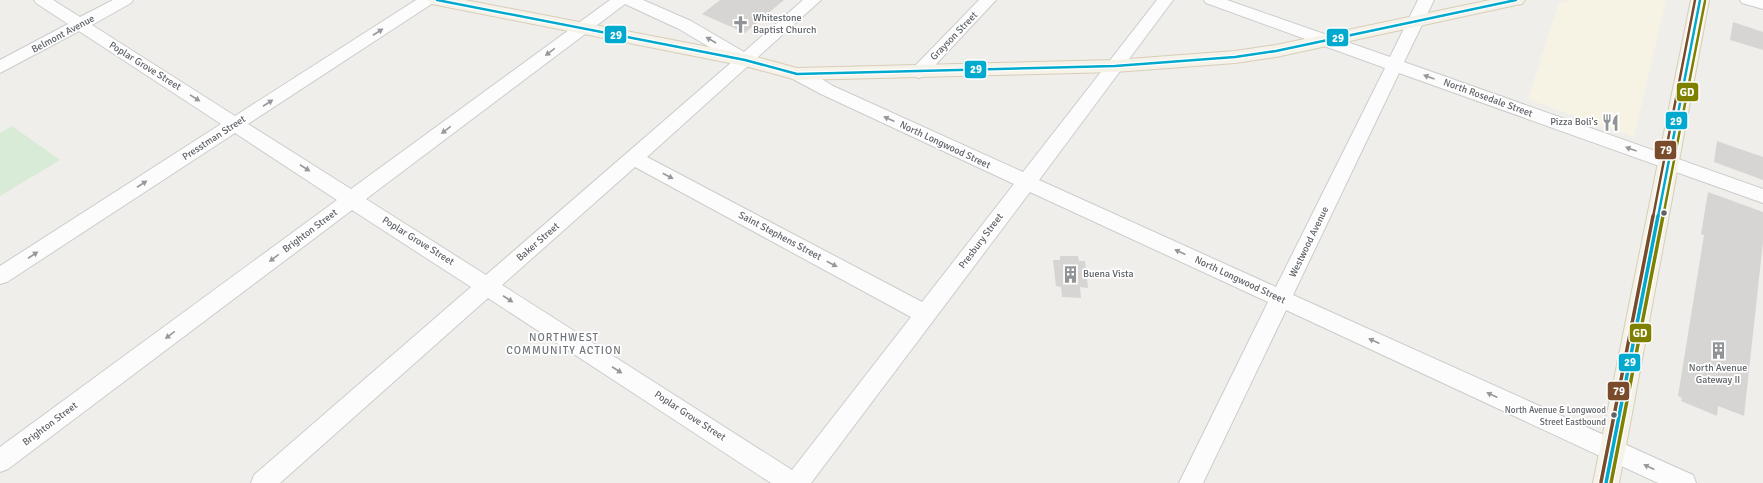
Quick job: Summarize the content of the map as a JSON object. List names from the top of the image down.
{
  "streets": {
    "street": [
      "Belmont Avenue",
      "Grayson Street",
      "Poplar Grove Street",
      "North Rosedale Street",
      "Presstman Street",
      "North Longwood Street",
      "Brighton Street",
      "Saint Stephens Street",
      "Presbury Street",
      "Baker Street",
      "Westwood Avenue"
    ]
  },
  "crossings": [
    ["Belmont Avenue", "Poplar Grove Street"],
    ["Poplar Grove Street", "Presstman Street"],
    ["Poplar Grove Street", "Brighton Street"],
    ["Poplar Grove Street", "Baker Street"],
    ["North Rosedale Street", "Westwood Avenue"],
    ["North Longwood Street", "Presbury Street"],
    ["North Longwood Street", "Westwood Avenue"],
    ["Saint Stephens Street", "Presbury Street"],
    ["Saint Stephens Street", "Baker Street"]
  ],
  "one_way": [
    "Poplar Grove Street",
    "North Rosedale Street",
    "Presstman Street",
    "North Longwood Street",
    "Brighton Street",
    "Saint Stephens Street"
  ],
  "districts": ["NORTHWEST COMMUNITY ACTION"],
  "places": {
    "church": ["Whitestone Baptist Church"],
    "restaurant": ["Pizza Boli's"],
    "building": ["Buena Vista", "North Avenue Gateway II"],
    "other": ["North Avenue & Longwood Street Eastbound"]
  },
  "lines": ["transit line 29", "transit line 79", "transit line GD"]
}
